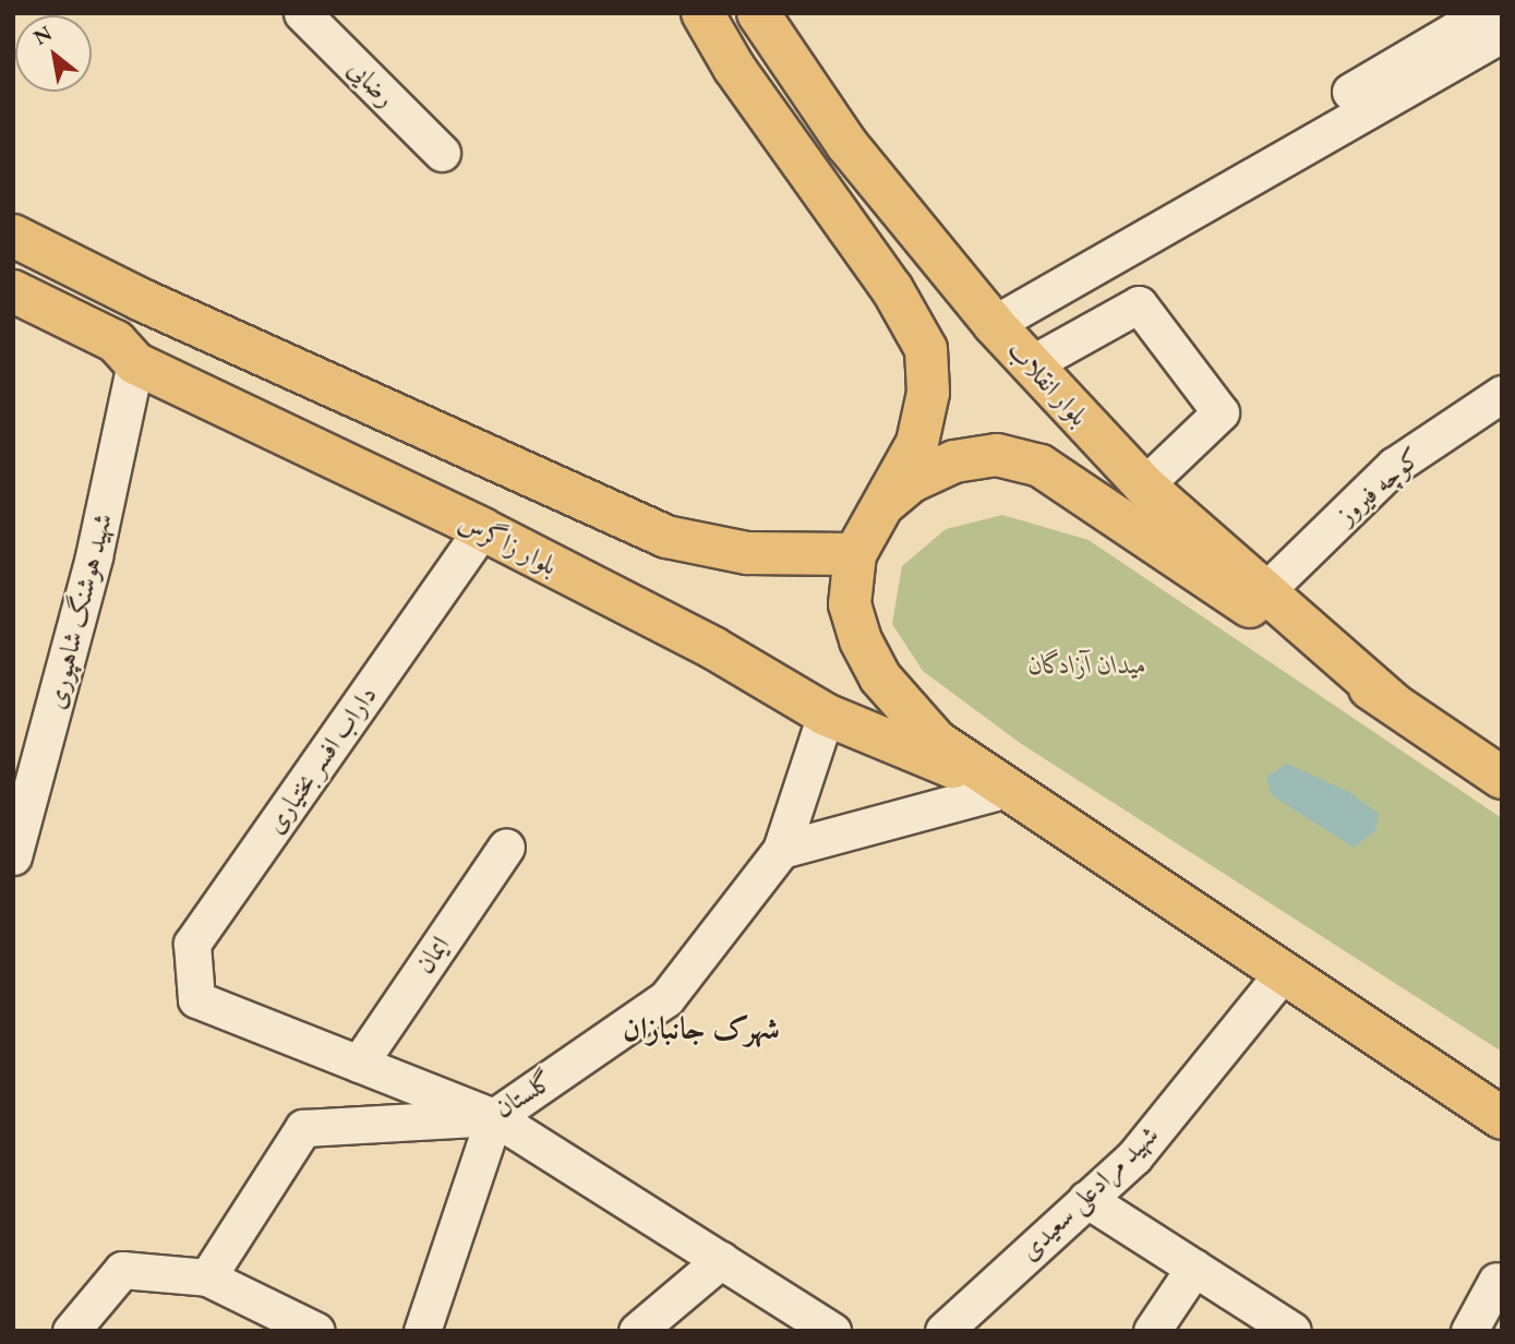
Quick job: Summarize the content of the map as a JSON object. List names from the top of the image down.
{
  "streets": {
    "main road": ["بلوار انقلاب", "بلوار زاگرس"],
    "street": [
      "رضایی",
      "کوچه فیروز",
      "شهید هوشنگ شاهپوری",
      "داراب افسر بختیاری",
      "ایمان",
      "گلستان",
      "شهید مرادعلی سعیدی"
    ]
  },
  "crossings": [
    ["بلوار انقلاب", "کوچه فیروز"],
    ["بلوار زاگرس", "شهید هوشنگ شاهپوری"],
    ["بلوار زاگرس", "داراب افسر بختیاری"],
    ["بلوار زاگرس", "گلستان"],
    ["داراب افسر بختیاری", "ایمان"]
  ],
  "districts": ["شهرک جانبازان"],
  "parks": ["میدان آزادگان"],
  "north": "top left"
}
